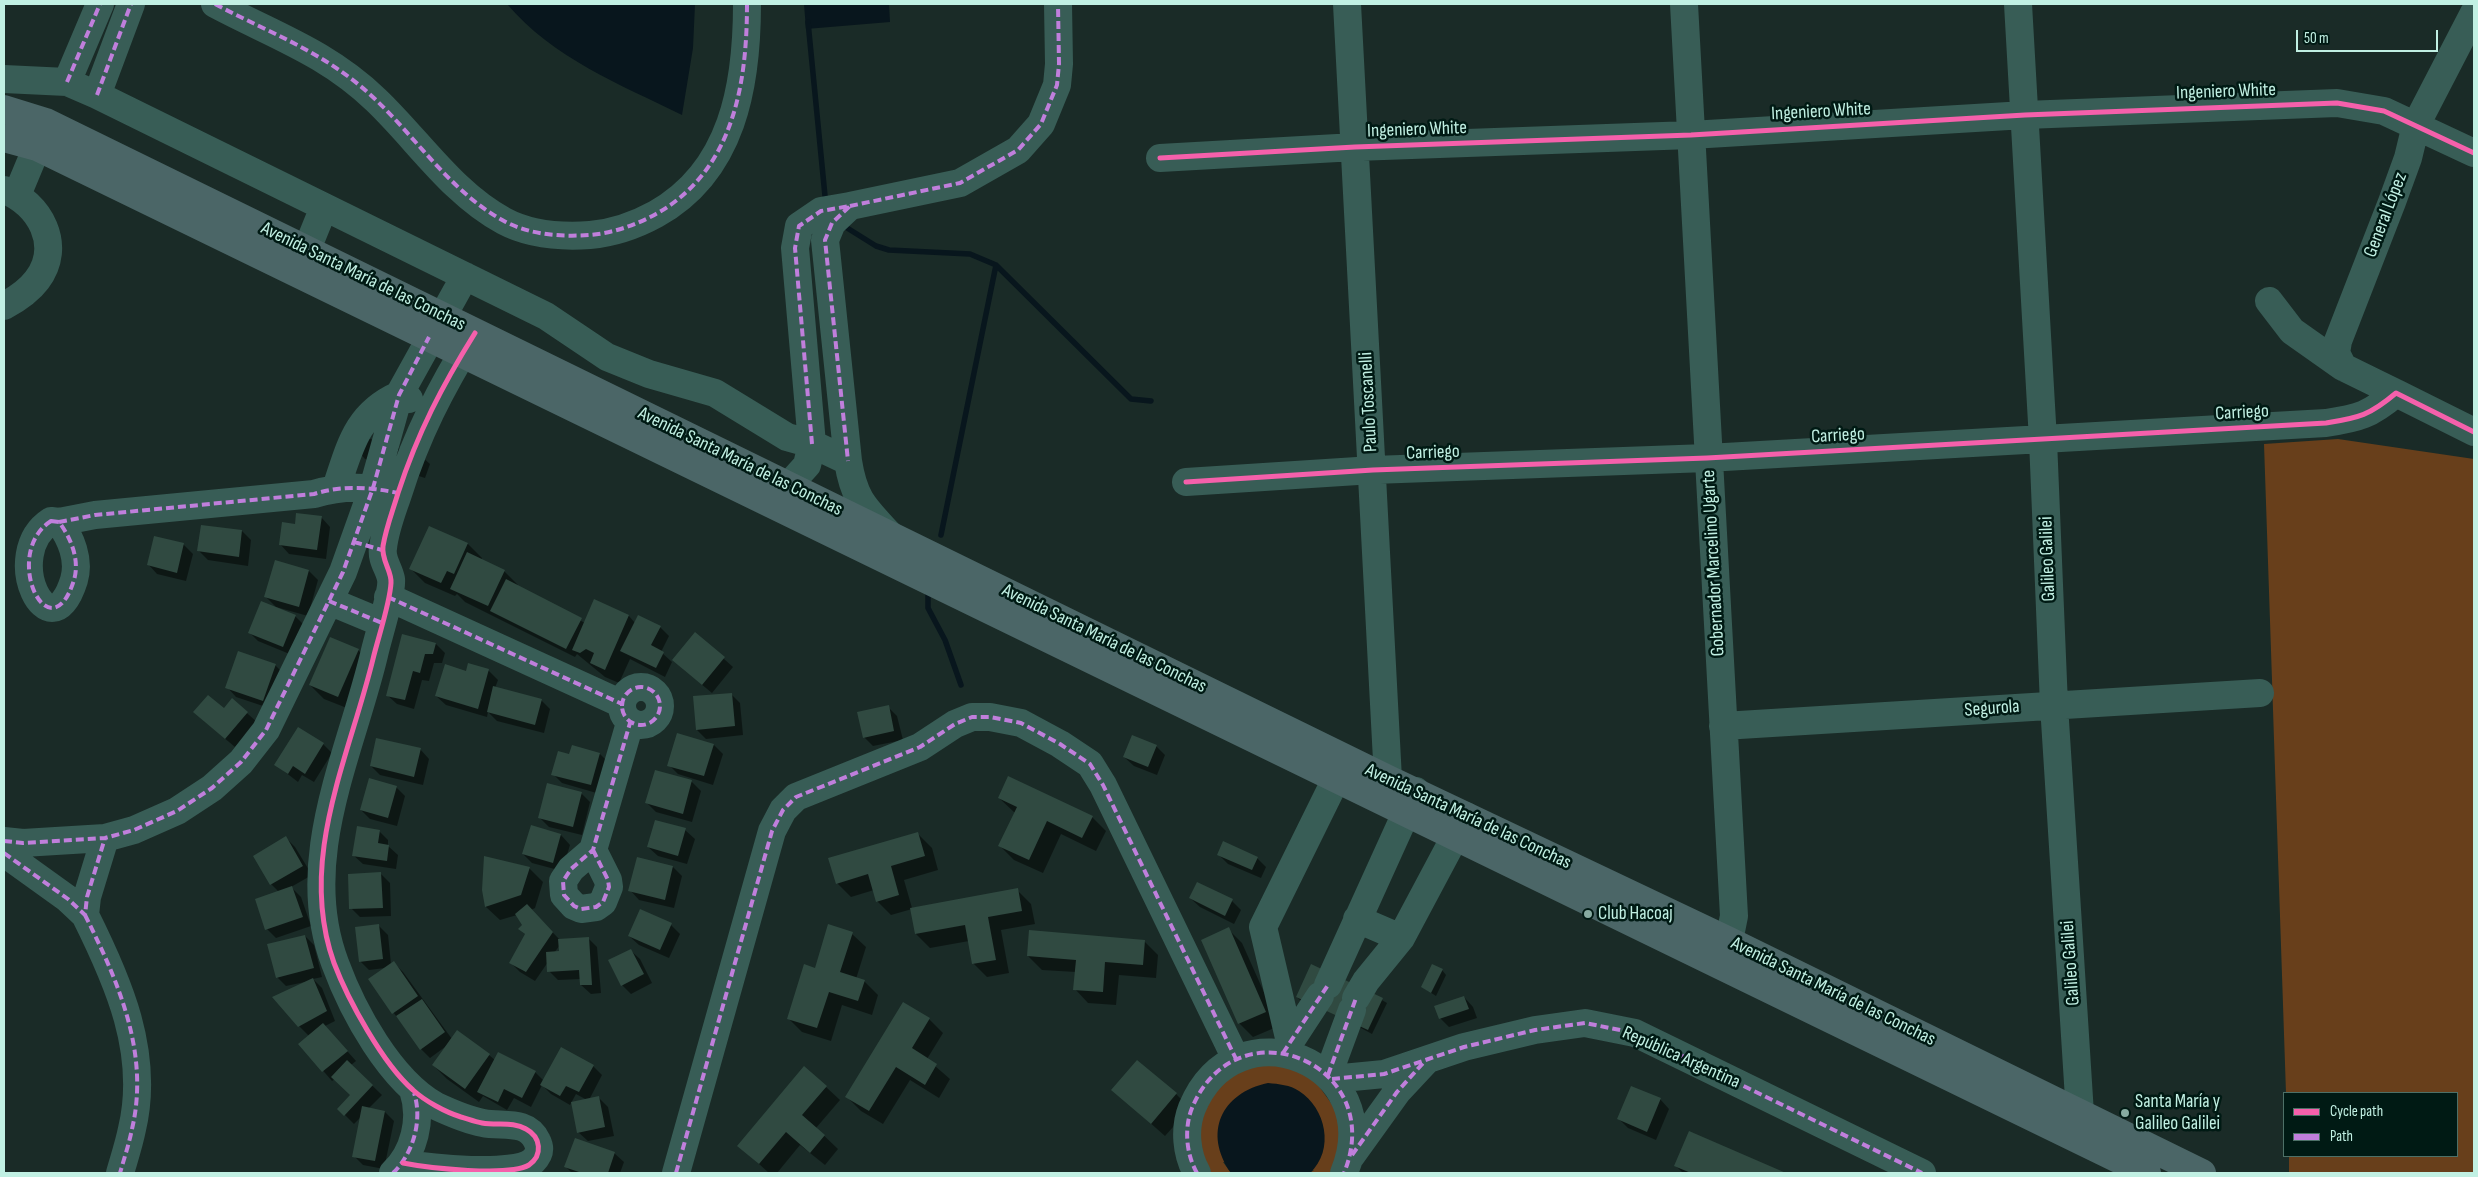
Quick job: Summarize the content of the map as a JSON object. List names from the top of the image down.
{
  "streets": {
    "main road": ["Avenida Santa María de las Conchas"],
    "street": [
      "Ingeniero White",
      "General López",
      "Paulo Toscanelli",
      "Carriego",
      "Galileo Galilei",
      "Gobernador Marcelino Ugarte",
      "Segurola",
      "República Argentina"
    ]
  },
  "crossings": [
    ["Ingeniero White", "General López"],
    ["Ingeniero White", "Paulo Toscanelli"],
    ["Ingeniero White", "Galileo Galilei"],
    ["Ingeniero White", "Gobernador Marcelino Ugarte"],
    ["Avenida Santa María de las Conchas", "Paulo Toscanelli"],
    ["Avenida Santa María de las Conchas", "Galileo Galilei"],
    ["Avenida Santa María de las Conchas", "Gobernador Marcelino Ugarte"],
    ["Paulo Toscanelli", "Carriego"],
    ["Carriego", "Galileo Galilei"],
    ["Carriego", "Gobernador Marcelino Ugarte"],
    ["Galileo Galilei", "Segurola"],
    ["Gobernador Marcelino Ugarte", "Segurola"]
  ],
  "places": ["Club Hacoaj", "Santa María y Galileo Galilei"],
  "legend": ["Cycle path", "Path"],
  "scale_bar": "50 m"
}
